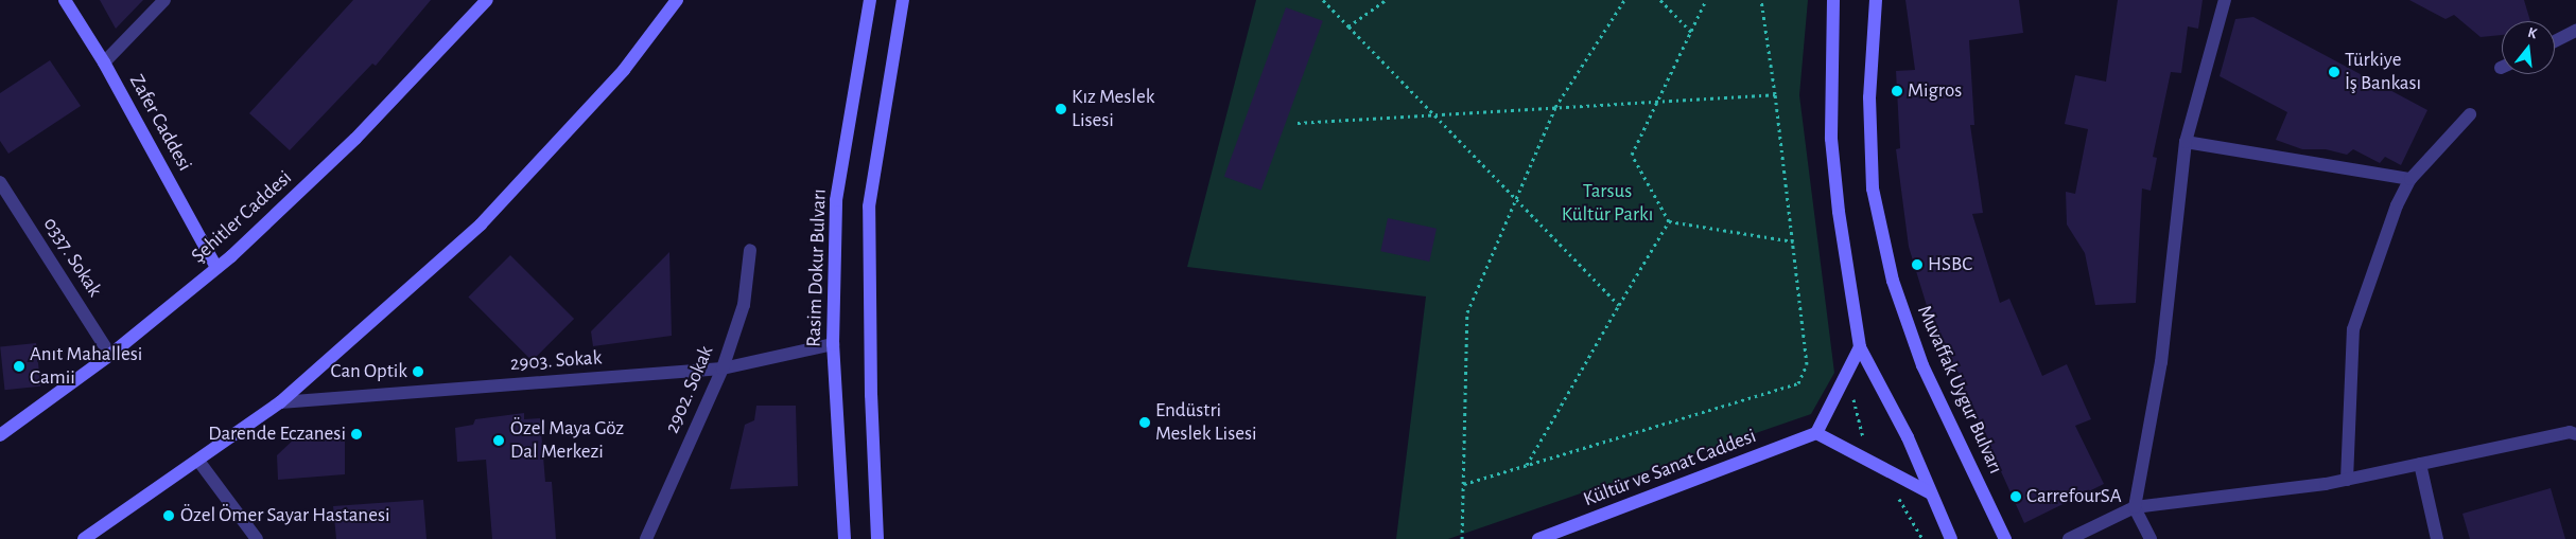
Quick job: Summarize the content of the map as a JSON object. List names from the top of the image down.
{
  "streets": {
    "street": [
      "Zafer Caddesi",
      "Şehitler Caddesi",
      "0337. Sokak",
      "Rasim Dokur Bulvarı",
      "2903. Sokak",
      "2902. Sokak",
      "Muvaffak Uygur Bulvarı",
      "Kültür ve Sanat Caddesi"
    ]
  },
  "crossings": [
    ["Zafer Caddesi", "Şehitler Caddesi"],
    ["Şehitler Caddesi", "0337. Sokak"],
    ["Rasim Dokur Bulvarı", "2903. Sokak"],
    ["2903. Sokak", "2902. Sokak"]
  ],
  "parks": ["Tarsus Kültür Parkı"],
  "places": [
    "Türkiye İş Bankası",
    "Migros",
    "Kız Meslek Lisesi",
    "HSBC",
    "Anıt Mahallesi Camii",
    "Can Optik",
    "Endüstri Meslek Lisesi",
    "Darende Eczanesi",
    "Özel Maya Göz Dal Merkezi",
    "CarrefourSA",
    "Özel Ömer Sayar Hastanesi"
  ],
  "north": "top"
}
